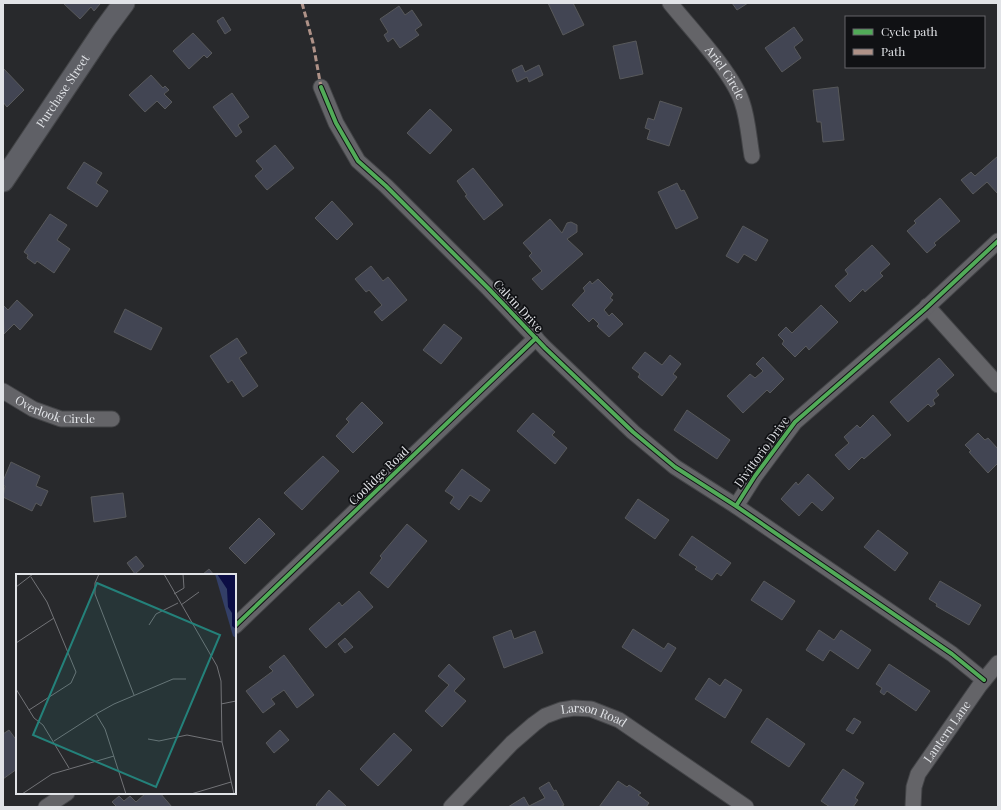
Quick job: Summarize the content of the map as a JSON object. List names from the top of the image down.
{
  "streets": {
    "main road": ["Purchase Street"],
    "street": [
      "Ariel Circle",
      "Calvin Drive",
      "Overlook Circle",
      "Divittorio Drive",
      "Coolidge Road",
      "Larson Road",
      "Lantern Lane"
    ]
  },
  "crossings": [
    ["Calvin Drive", "Divittorio Drive"],
    ["Calvin Drive", "Coolidge Road"],
    ["Divittorio Drive", "Lantern Lane"]
  ],
  "legend": ["Cycle path", "Path"]
}
